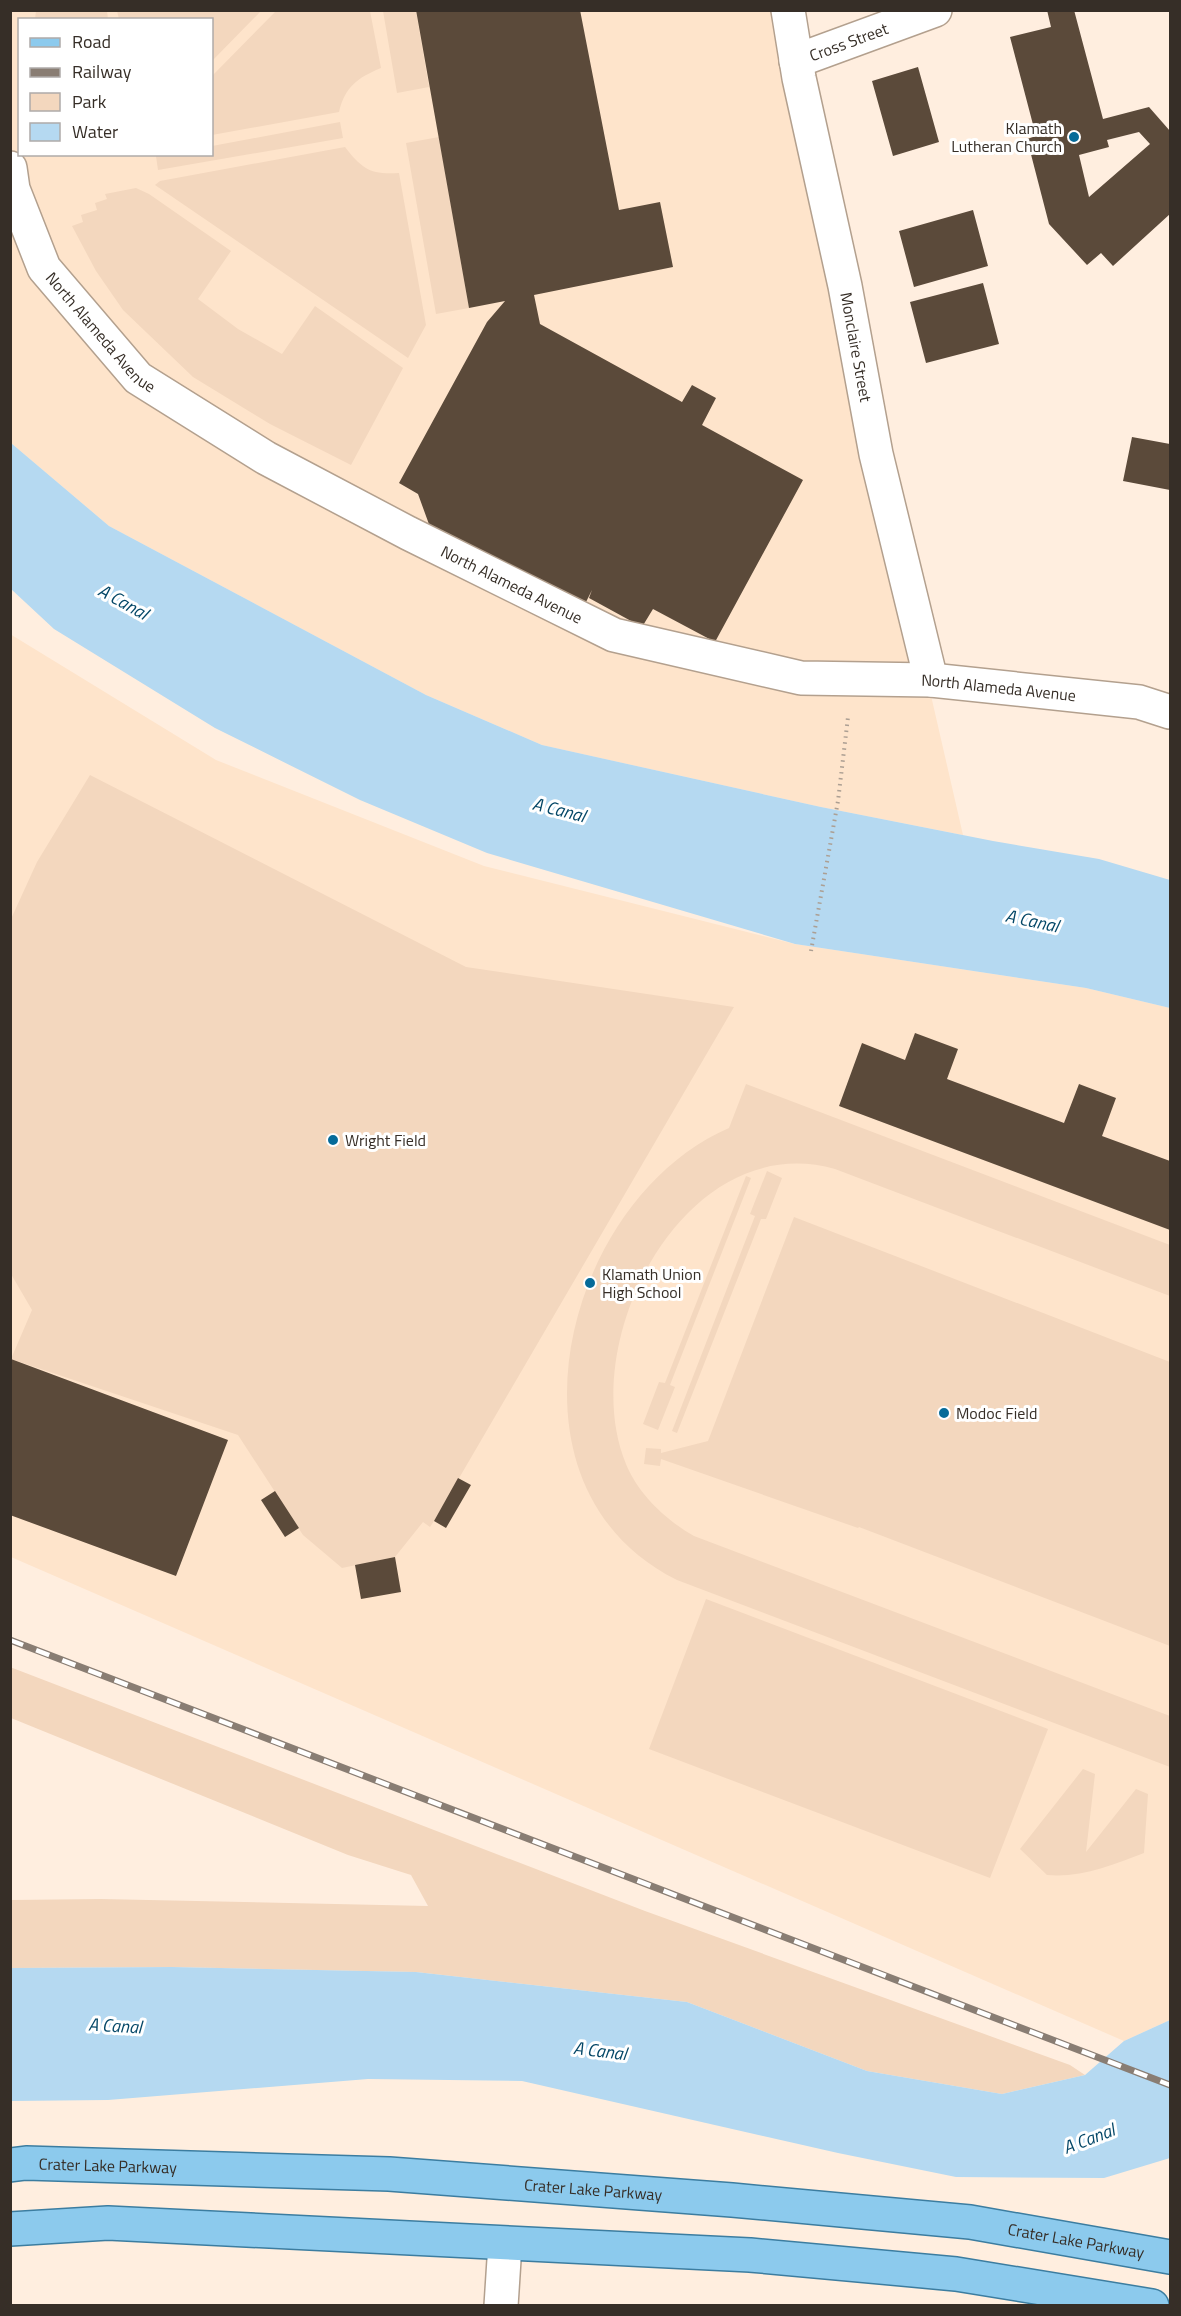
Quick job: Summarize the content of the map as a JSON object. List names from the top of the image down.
{
  "streets": {
    "main road": ["Crater Lake Parkway"],
    "street": ["Cross Street", "North Alameda Avenue", "Monclaire Street"]
  },
  "crossings": [
    ["Cross Street", "Monclaire Street"],
    ["North Alameda Avenue", "Monclaire Street"]
  ],
  "water": ["A Canal"],
  "places": [
    "Klamath Lutheran Church",
    "Wright Field",
    "Klamath Union High School",
    "Modoc Field"
  ],
  "legend": [
    "Road",
    "Railway",
    "Park",
    "Water"
  ]
}
